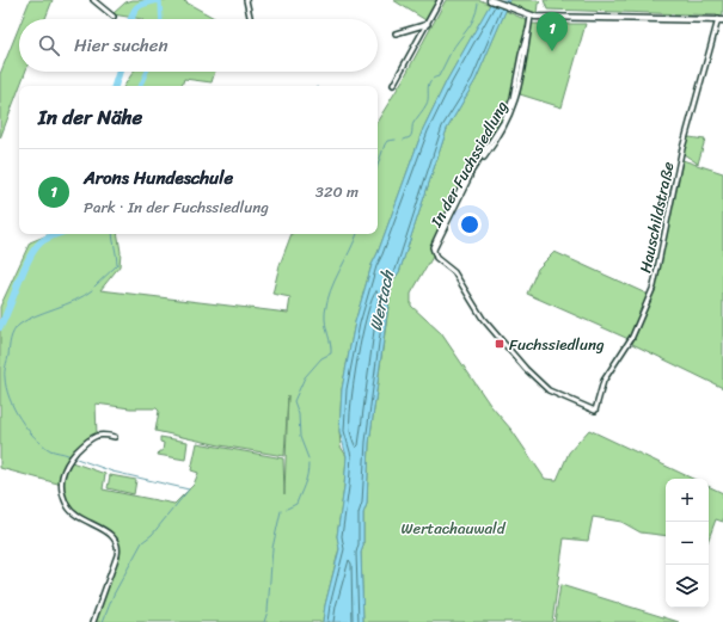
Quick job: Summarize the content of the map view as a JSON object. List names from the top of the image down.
{
  "streets": {
    "street": ["In der Fuchssiedlung", "Hauschildstraße"]
  },
  "crossings": [
    ["In der Fuchssiedlung", "Hauschildstraße"]
  ],
  "water": ["Wertach"],
  "parks": ["Wertachauwald"],
  "places": {
    "transit": ["Fuchssiedlung"]
  },
  "page": {
    "pins": "1",
    "search": "Hier suchen",
    "heading": "In der Nähe",
    "list": [
      {
        "mark": "1",
        "name": "Arons Hundeschule",
        "note": "Park · In der Fuchssiedlung",
        "value": "320 m"
      }
    ],
    "map_buttons": ["+", "−"]
  }
}
